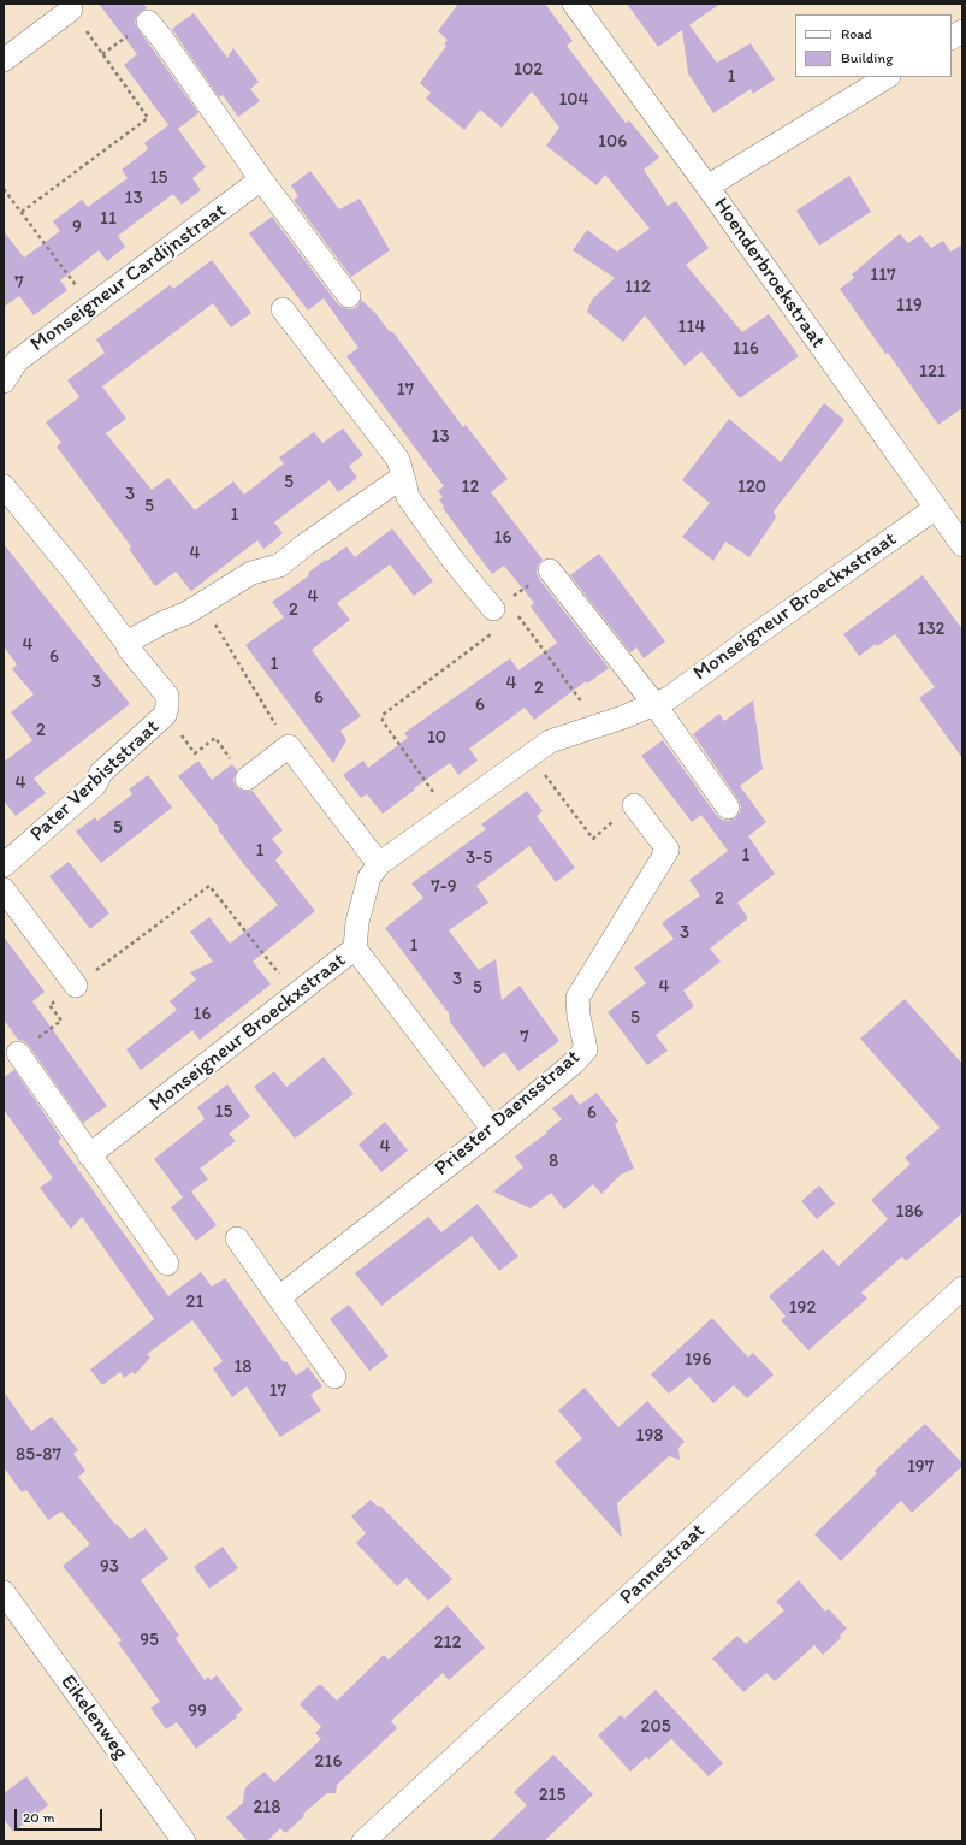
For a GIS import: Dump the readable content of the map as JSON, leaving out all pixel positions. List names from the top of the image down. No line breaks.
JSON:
{"streets":{"street":["Hoenderbroekstraat","Monseigneur Cardijnstraat","Monseigneur Broeckxstraat","Pater Verbiststraat","Priester Daensstraat","Pannestraat","Eikelenweg"]},"crossings":[["Hoenderbroekstraat","Monseigneur Broeckxstraat"]],"house_numbers":["102","1","104","106","15","13","11","9","117","7","112","119","114","116","121","17","13","5","12","120","3","5","1","16","4","4","2","132","4","6","1","3","4","2","6","6","2","10","4","5","1","1","3-5","7-9","2","3","1","3","4","5","16","5","7","15","6","4","8","186","21","192","196","18","17","198","85-87","197","93","95","212","99","205","216","215","218"],"legend":["Road","Building"],"scale_bar":"20 m"}
